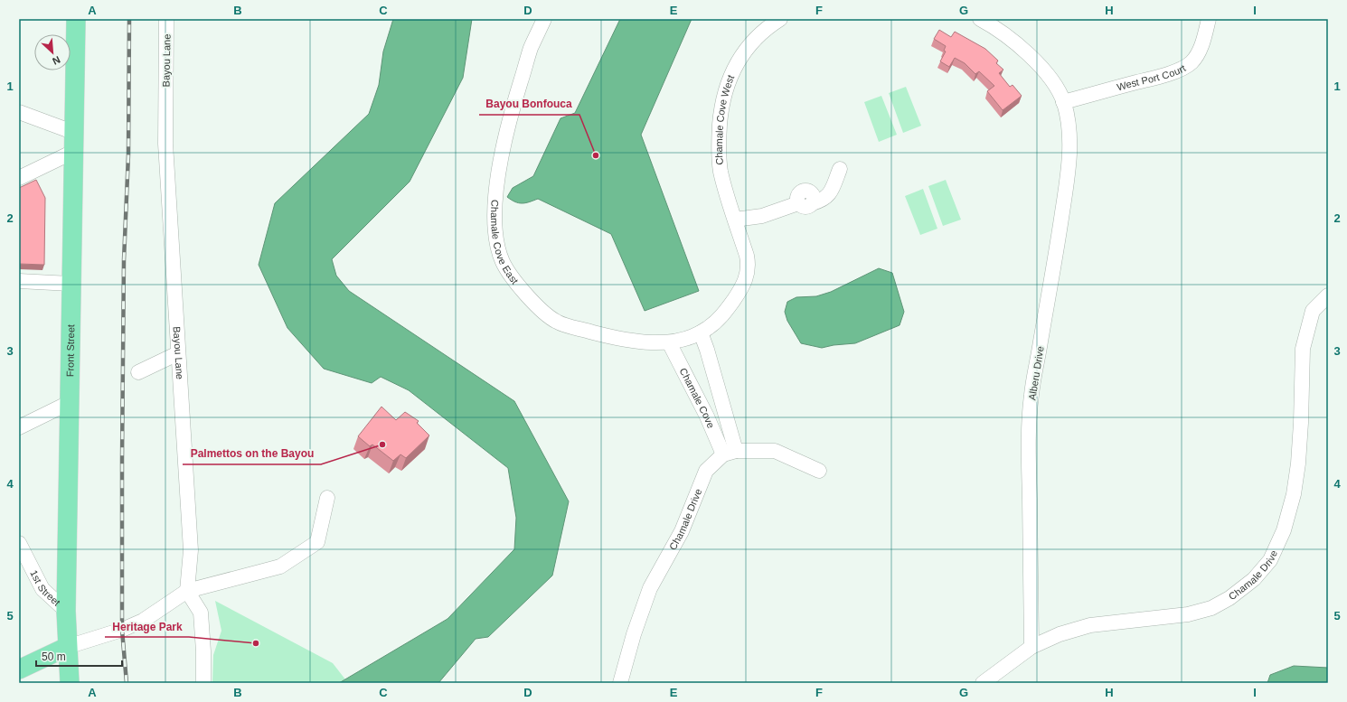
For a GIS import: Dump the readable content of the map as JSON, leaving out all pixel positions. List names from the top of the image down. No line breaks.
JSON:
{"streets":{"main road":["Front Street"],"street":["Bayou Lane","West Port Court","Chamale Cove West","Chamale Cove East","Alberu Drive","Chamale Cove","Chamale Drive","1st Street"]},"crossings":[["West Port Court","Alberu Drive"],["Chamale Cove West","Chamale Cove East"],["Chamale Cove West","Chamale Cove"],["Chamale Cove East","Chamale Cove"],["Front Street","1st Street"],["Alberu Drive","Chamale Drive"],["Chamale Cove","Chamale Drive"]],"places":["Bayou Bonfouca","Palmettos on the Bayou","Heritage Park"],"scale_bar":"50 m","north":"bottom right","grid":{"columns":["A","B","C","D","E","F","G","H","I"],"rows":["1","2","3","4","5"]}}
